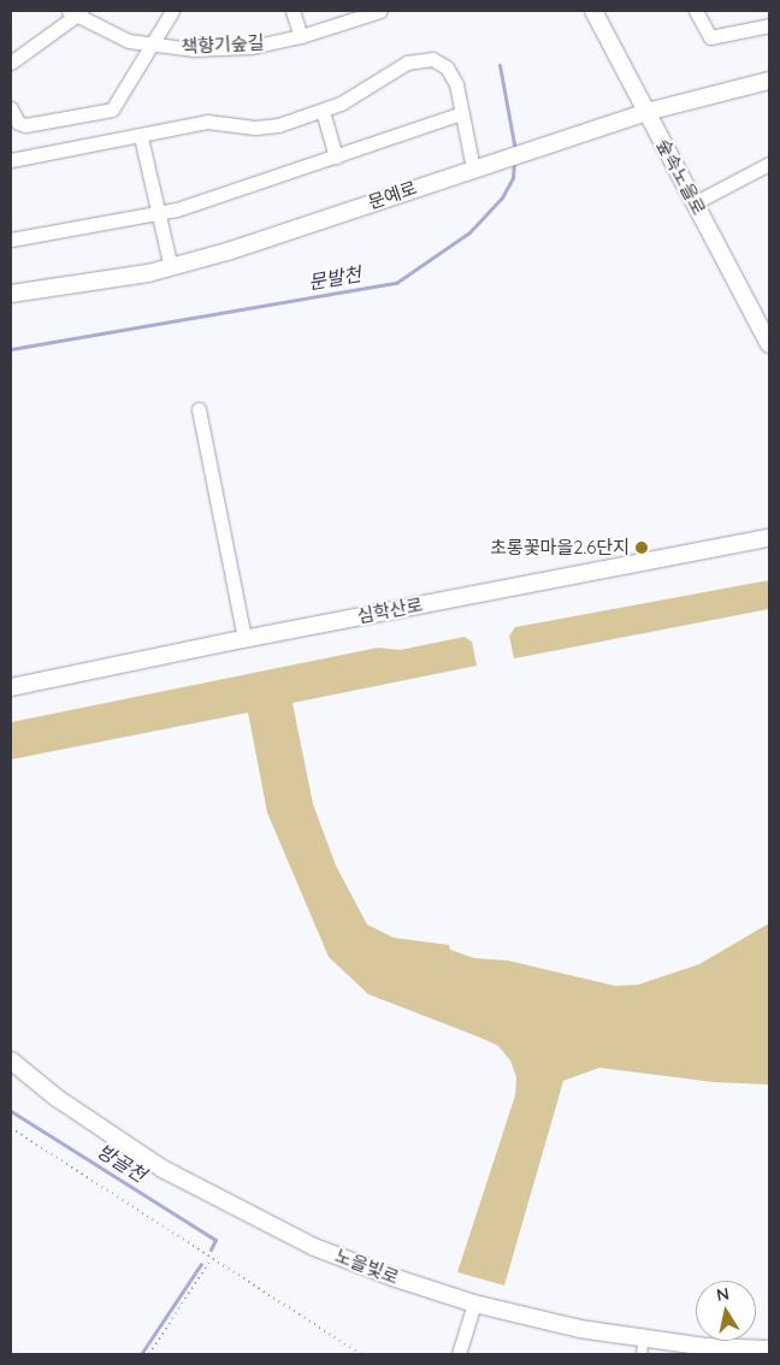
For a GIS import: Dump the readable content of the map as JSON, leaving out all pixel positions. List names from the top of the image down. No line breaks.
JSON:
{"streets":{"street":["책향기숲길","숲속노을로","문예로","심학산로","노을빛로"]},"crossings":[["숲속노을로","문예로"]],"water":["문발천","방골천"],"places":["초롱꽃마을2.6단지"],"north":"top"}
